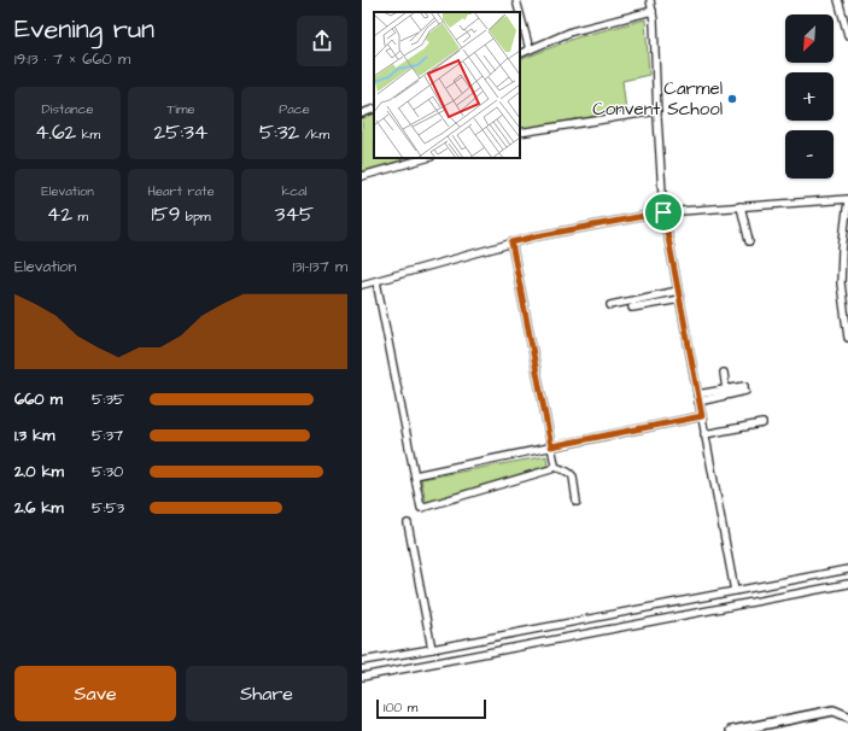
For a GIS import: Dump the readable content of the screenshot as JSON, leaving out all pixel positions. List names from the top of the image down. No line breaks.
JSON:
{"places":["Carmel Convent School"],"scale_bar":"100 m","north":"bottom left","page":{"heading":["Evening run","19:13 · 7 × 660 m"],"map_buttons":["+","−"],"stats":[["Distance","4.62 km"],["Time","25:34"],["Pace","5:32 /km"],["Elevation","42 m"],["Heart rate","159 bpm"],["kcal","345"]],"chart":["Elevation","131–137 m"],"list":[{"name":"660 m","note":"5:35"},{"name":"1.3 km","note":"5:37"},{"name":"2.0 km","note":"5:30"},{"name":"2.6 km","note":"5:53"}],"buttons":["Save","Share"],"scale":"100 m"}}
